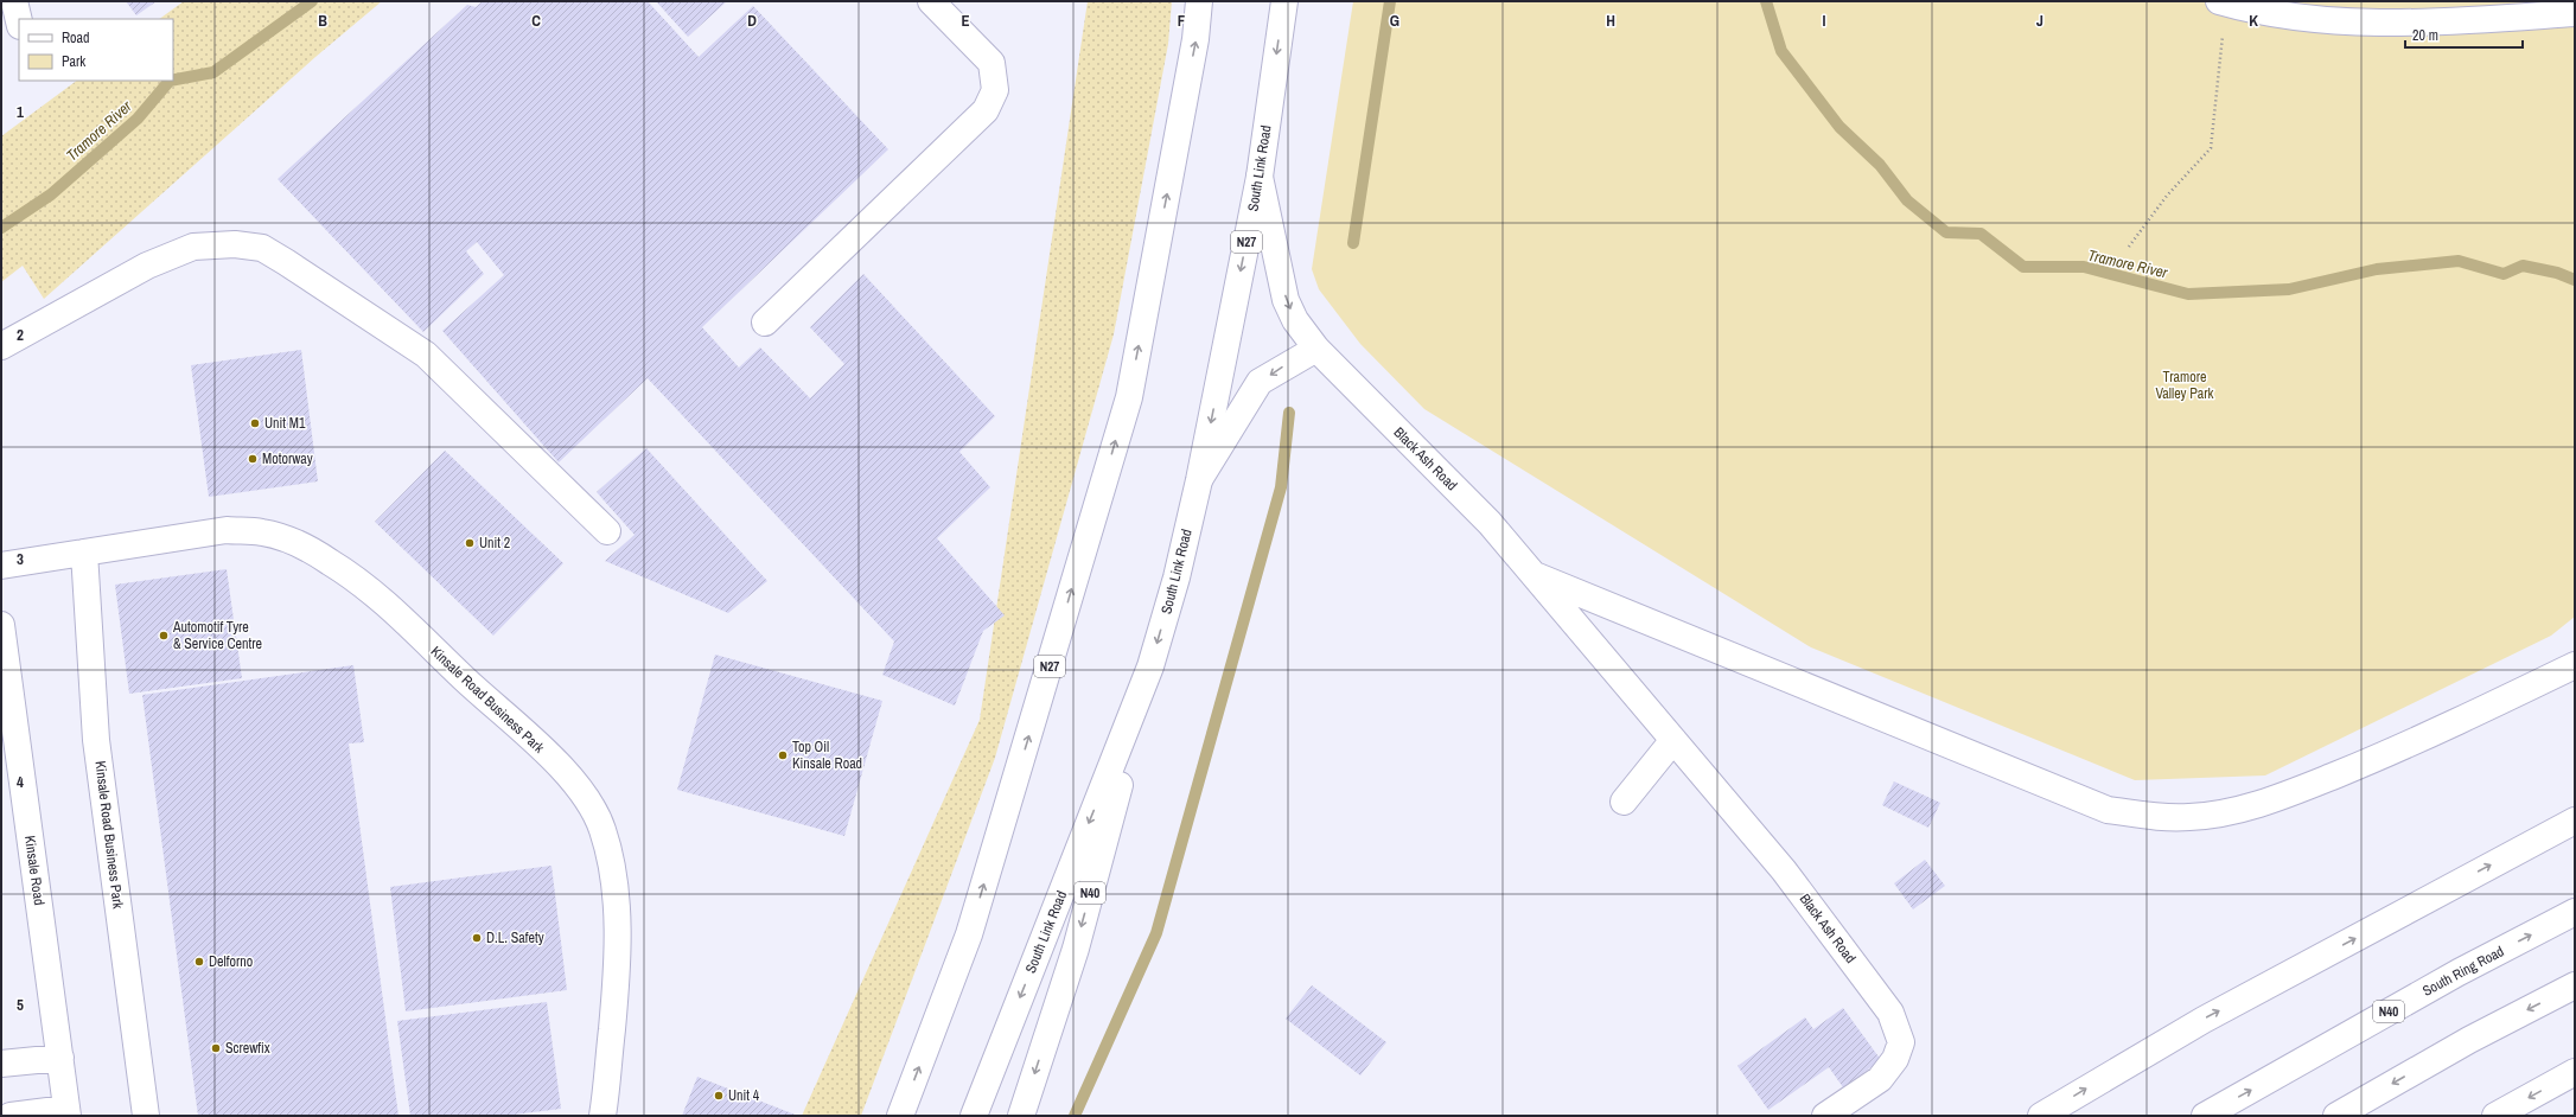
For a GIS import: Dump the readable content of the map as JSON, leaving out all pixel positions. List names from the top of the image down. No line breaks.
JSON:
{"streets":{"main road":["South Link Road","N27","Black Ash Road","Kinsale Road Business Park","Kinsale Road","N40","South Ring Road"]},"crossings":[["South Link Road","Black Ash Road"],["South Link Road","N40"]],"water":["Tramore River"],"parks":["Tramore Valley Park"],"places":["Unit M1","Motorway","Unit 2","Automotif Tyre & Service Centre","Top Oil Kinsale Road","D.L. Safety","Delforno","Screwfix","Unit 4"],"legend":["Road","Park"],"scale_bar":"20 m","grid":{"columns":["B","C","D","E","F","G","H","I","J","K"],"rows":["1","2","3","4","5"]}}
